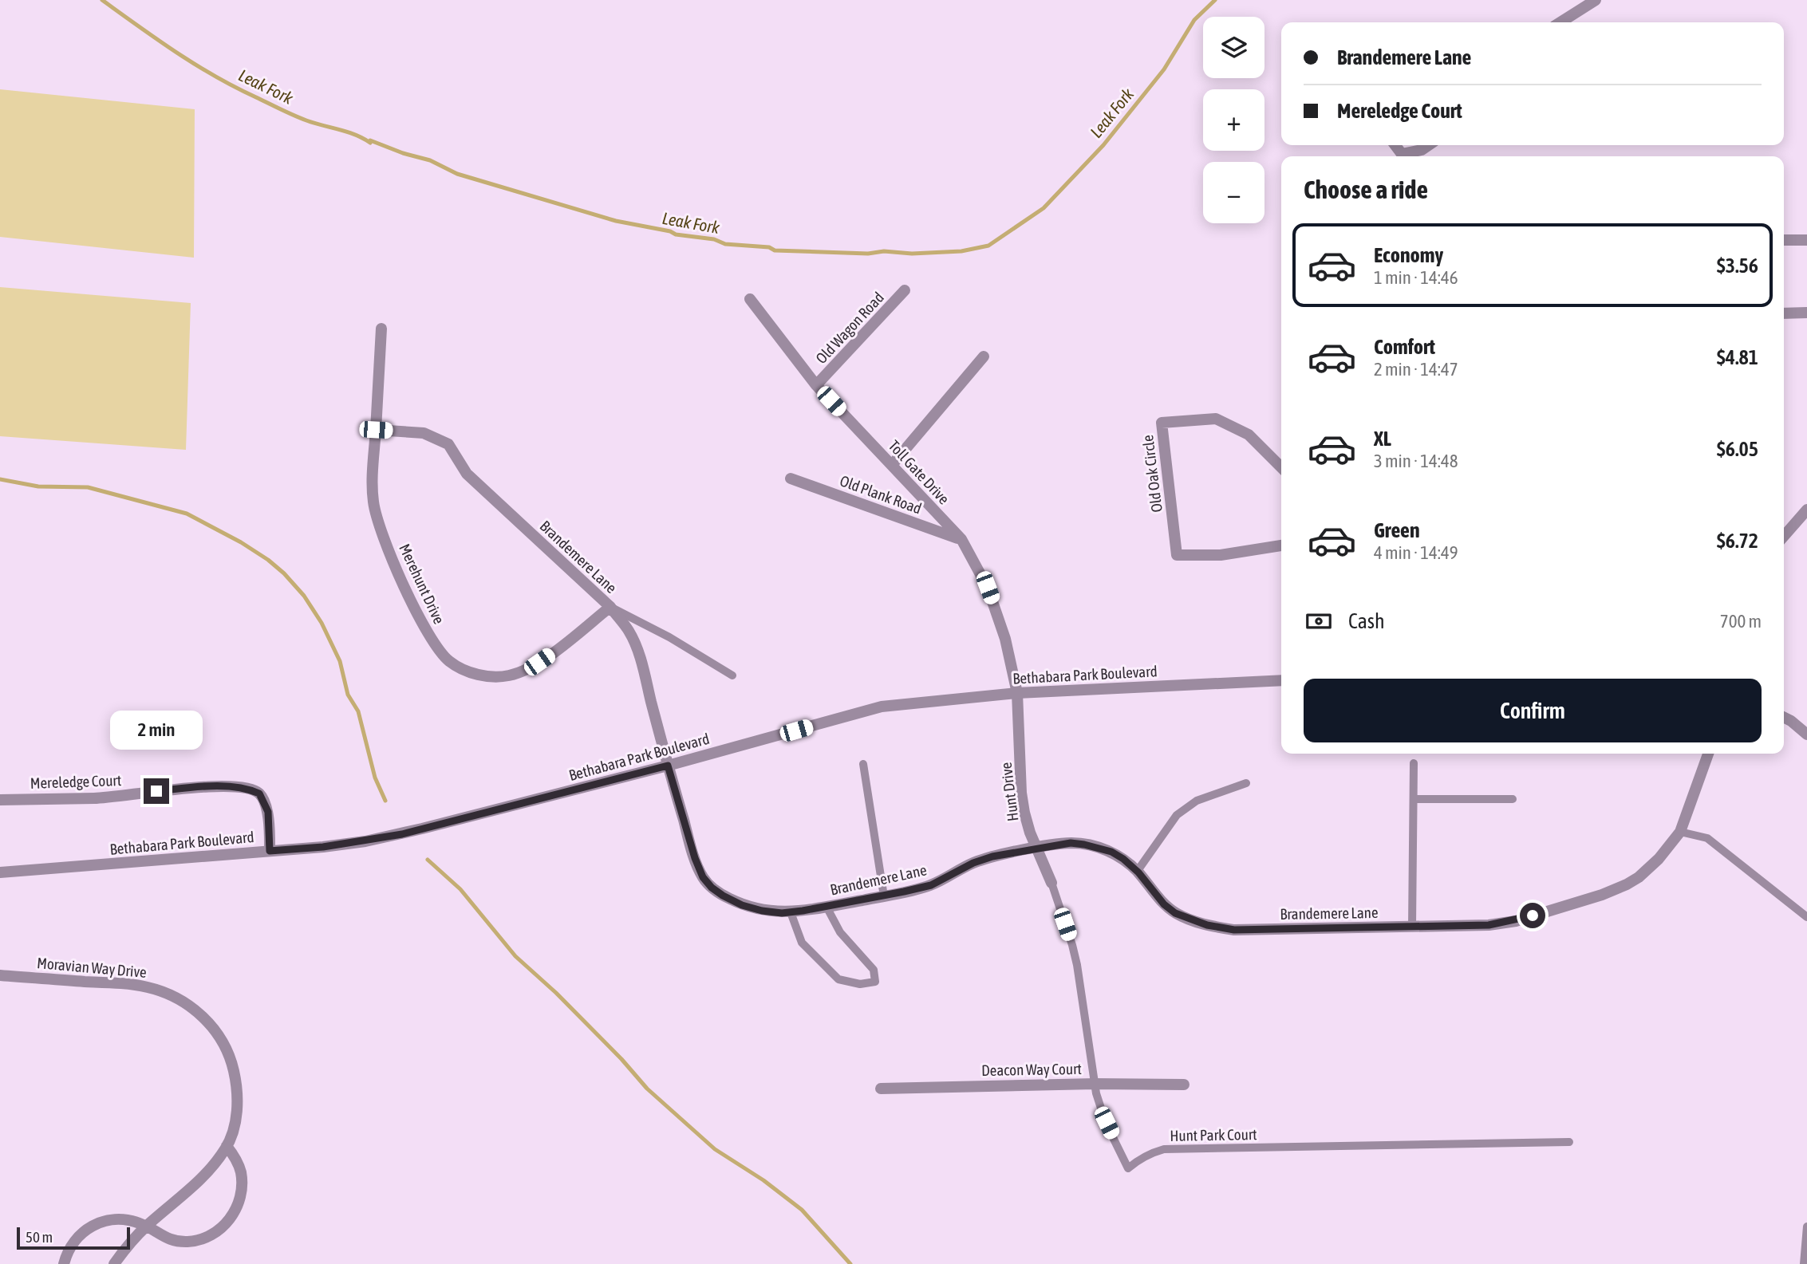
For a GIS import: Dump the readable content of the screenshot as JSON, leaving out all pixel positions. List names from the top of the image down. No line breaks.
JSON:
{"streets":{"street":["Old Wagon Road","Toll Gate Drive","Old Oak Circle","Old Plank Road","Brandemere Lane","Merehunt Drive","Bethabara Park Boulevard","Mereledge Court","Hunt Drive","Moravian Way Drive","Deacon Way Court"],"lane":["Hunt Park Court"]},"crossings":[["Old Wagon Road","Toll Gate Drive"],["Toll Gate Drive","Old Plank Road"],["Toll Gate Drive","Bethabara Park Boulevard"],["Toll Gate Drive","Hunt Drive"],["Brandemere Lane","Merehunt Drive"],["Brandemere Lane","Bethabara Park Boulevard"],["Brandemere Lane","Hunt Drive"],["Bethabara Park Boulevard","Mereledge Court"],["Bethabara Park Boulevard","Hunt Drive"],["Hunt Drive","Hunt Park Court"],["Deacon Way Court","Hunt Park Court"]],"water":["Leak Fork"],"scale_bar":"50 m","page":{"map_buttons":["+","−"],"banner":["Brandemere Lane","Mereledge Court"],"heading":"Choose a ride","list":[{"name":"Economy","note":"1 min · 14:46","value":"$3.56"},{"name":"Comfort","note":"2 min · 14:47","value":"$4.81"},{"name":"XL","note":"3 min · 14:48","value":"$6.05"},{"name":"Green","note":"4 min · 14:49","value":"$6.72"}],"pay":["Cash","700 m"],"buttons":"Confirm","bubble":"2 min","scale":"50 m"}}
